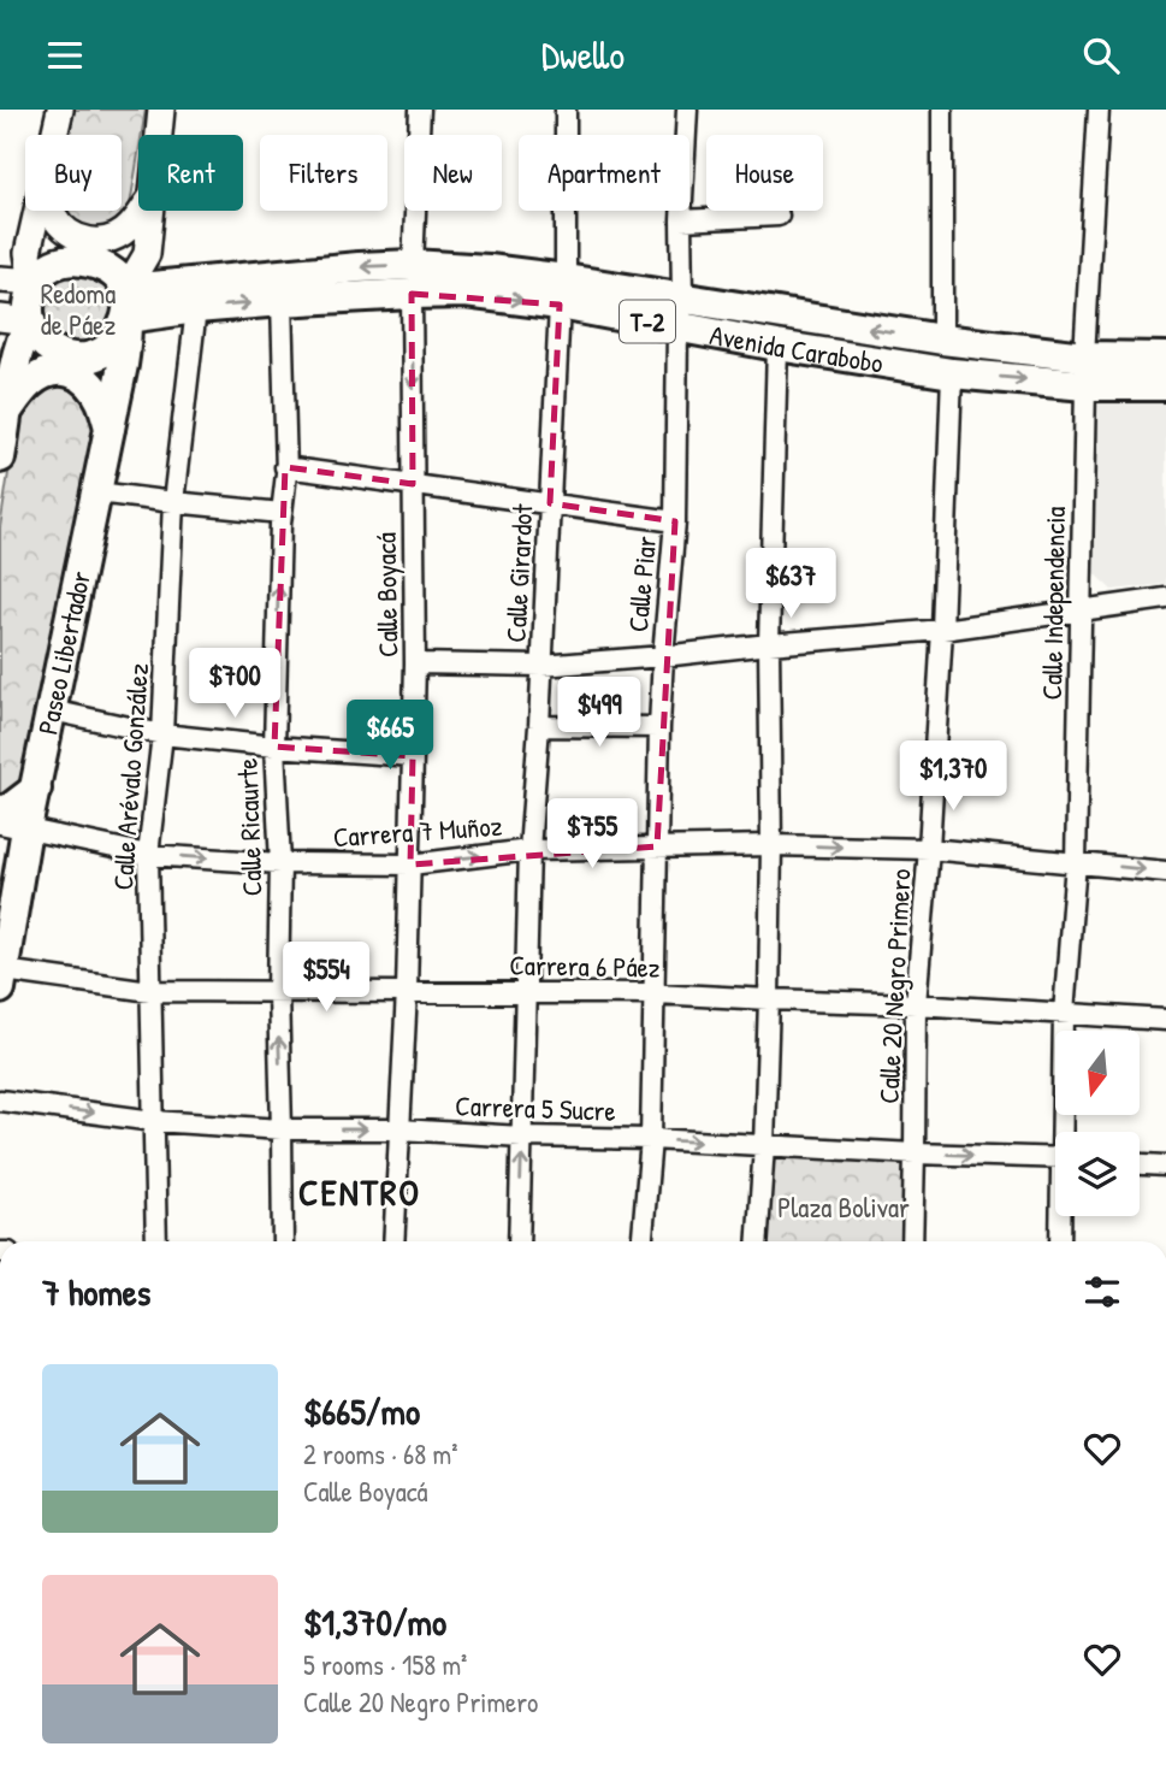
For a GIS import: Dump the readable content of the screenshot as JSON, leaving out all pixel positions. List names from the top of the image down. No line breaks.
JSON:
{"streets":{"highway":["T-2","Avenida Carabobo","Paseo Libertador"],"street":["Calle Girardot","Calle Piar","Calle Boyacá","Calle Independencia","Calle Arévalo González","Calle Ricaurte","Carrera 7 Muñoz","Carrera 6 Páez","Calle 20 Negro Primero","Carrera 5 Sucre"]},"crossings":[["Avenida Carabobo","Calle Girardot"],["Avenida Carabobo","Calle Piar"],["Avenida Carabobo","Calle Boyacá"],["Avenida Carabobo","Calle Independencia"],["Avenida Carabobo","Paseo Libertador"],["Avenida Carabobo","Calle Arévalo González"],["Avenida Carabobo","Calle Ricaurte"],["Avenida Carabobo","Calle 20 Negro Primero"],["Calle Girardot","Carrera 7 Muñoz"],["Calle Girardot","Carrera 6 Páez"],["Calle Girardot","Carrera 5 Sucre"],["Calle Piar","Carrera 7 Muñoz"],["Calle Piar","Carrera 6 Páez"],["Calle Piar","Carrera 5 Sucre"],["Calle Boyacá","Carrera 7 Muñoz"],["Calle Boyacá","Carrera 6 Páez"],["Calle Boyacá","Carrera 5 Sucre"],["Calle Independencia","Carrera 7 Muñoz"],["Calle Independencia","Carrera 6 Páez"],["Paseo Libertador","Carrera 7 Muñoz"],["Paseo Libertador","Carrera 6 Páez"],["Calle Arévalo González","Carrera 7 Muñoz"],["Calle Arévalo González","Carrera 6 Páez"],["Calle Arévalo González","Carrera 5 Sucre"],["Calle Ricaurte","Carrera 7 Muñoz"],["Calle Ricaurte","Carrera 6 Páez"],["Calle Ricaurte","Carrera 5 Sucre"],["Carrera 7 Muñoz","Calle 20 Negro Primero"],["Carrera 6 Páez","Calle 20 Negro Primero"],["Calle 20 Negro Primero","Carrera 5 Sucre"]],"one_way":["Calle Ricaurte","Carrera 7 Muñoz","Carrera 5 Sucre"],"districts":["CENTRO"],"parks":["Redoma de Páez","Plaza Bolivar"],"north":"bottom","page":{"header":"Dwello","chip":["Buy","Rent","Filters","New","Apartment","House"],"price":["$637","$700","$499","$665","$1,370","$755","$554"],"heading":"7 homes","list":[{"name":"$665/mo","note":"2 rooms · 68 m² · Calle Boyacá"},{"name":"$1,370/mo","note":"5 rooms · 158 m² · Calle 20 Negro Primero"}]}}
